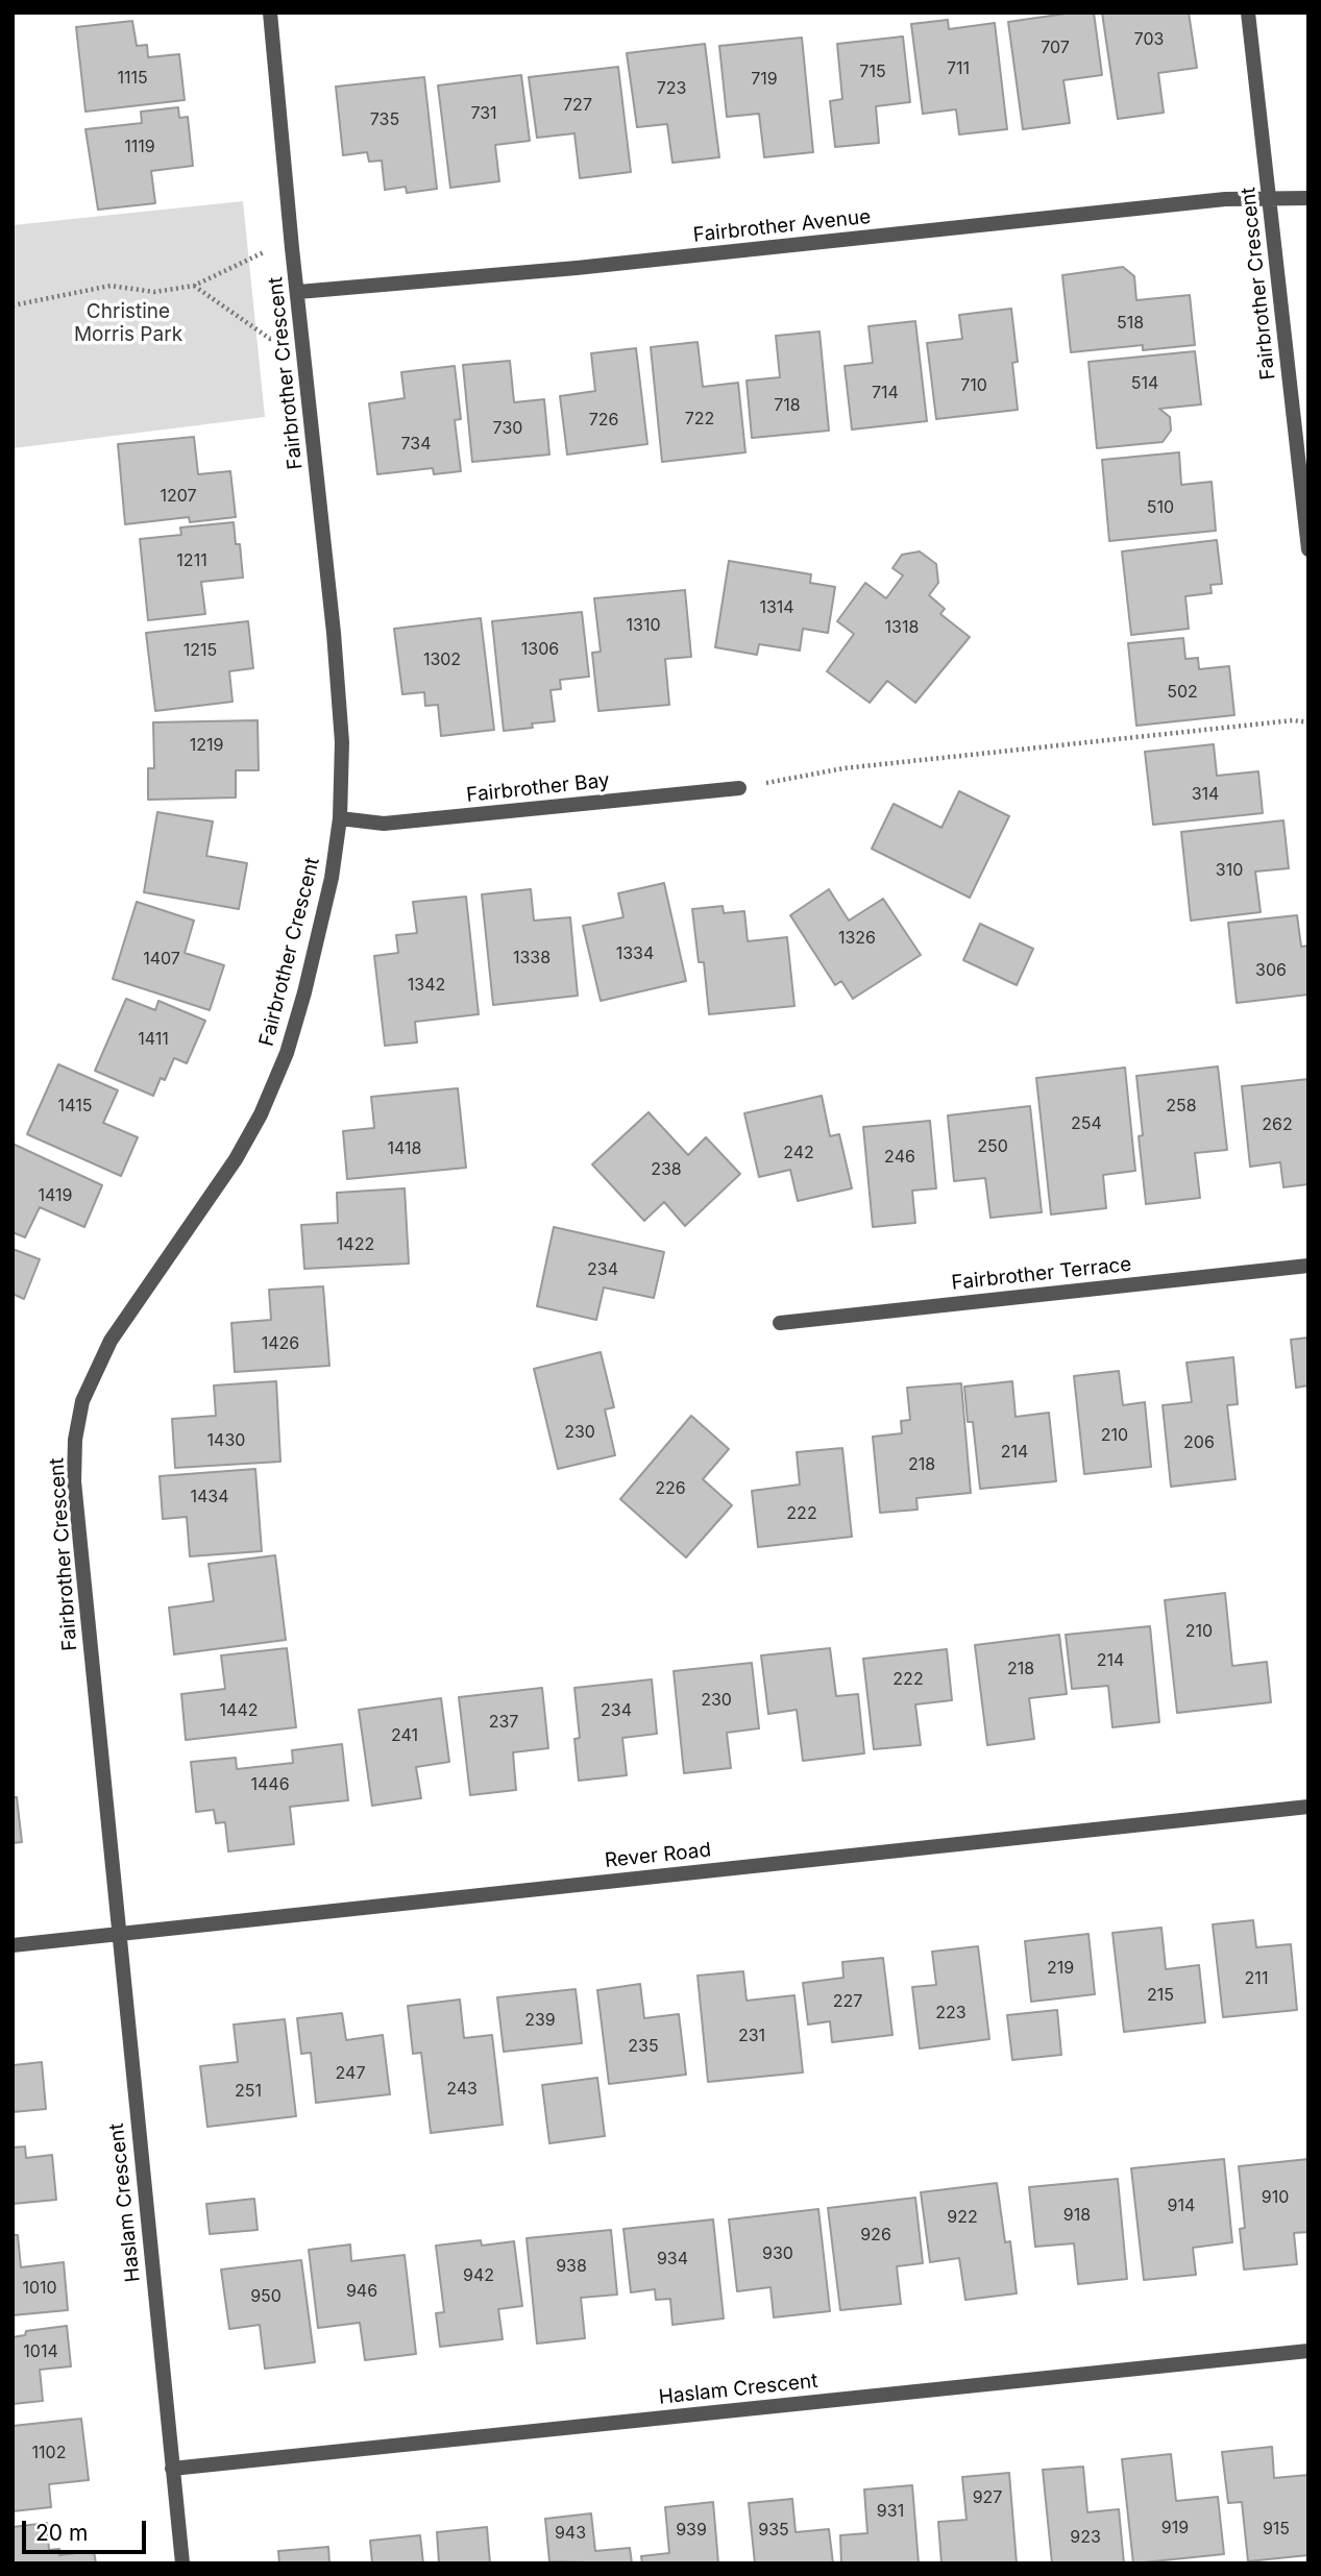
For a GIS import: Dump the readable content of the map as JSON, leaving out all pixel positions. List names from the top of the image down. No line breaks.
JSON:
{"streets":{"street":["Fairbrother Avenue","Fairbrother Crescent","Fairbrother Bay","Fairbrother Terrace","Rever Road","Haslam Crescent"]},"crossings":[["Fairbrother Avenue","Fairbrother Crescent"],["Fairbrother Crescent","Fairbrother Bay"],["Fairbrother Crescent","Rever Road"],["Fairbrother Crescent","Haslam Crescent"],["Rever Road","Haslam Crescent"]],"parks":["Christine Morris Park"],"house_numbers":["703","707","711","715","1115","719","723","727","731","735","1119","518","514","710","714","718","722","726","730","734","1207","510","1211","1314","1310","1318","1306","1215","1302","502","1219","314","310","1326","1334","1338","1407","306","1342","1411","1415","258","254","262","250","1418","242","246","238","1419","1422","234","1426","230","210","1430","206","214","218","226","1434","222","210","214","218","222","230","1442","234","237","241","1446","219","211","215","227","223","239","231","235","247","243","251","910","914","918","922","926","930","934","938","942","1010","946","950","1014","1102","927","931","919","915","939","935","943","923"],"scale_bar":"20 m"}
